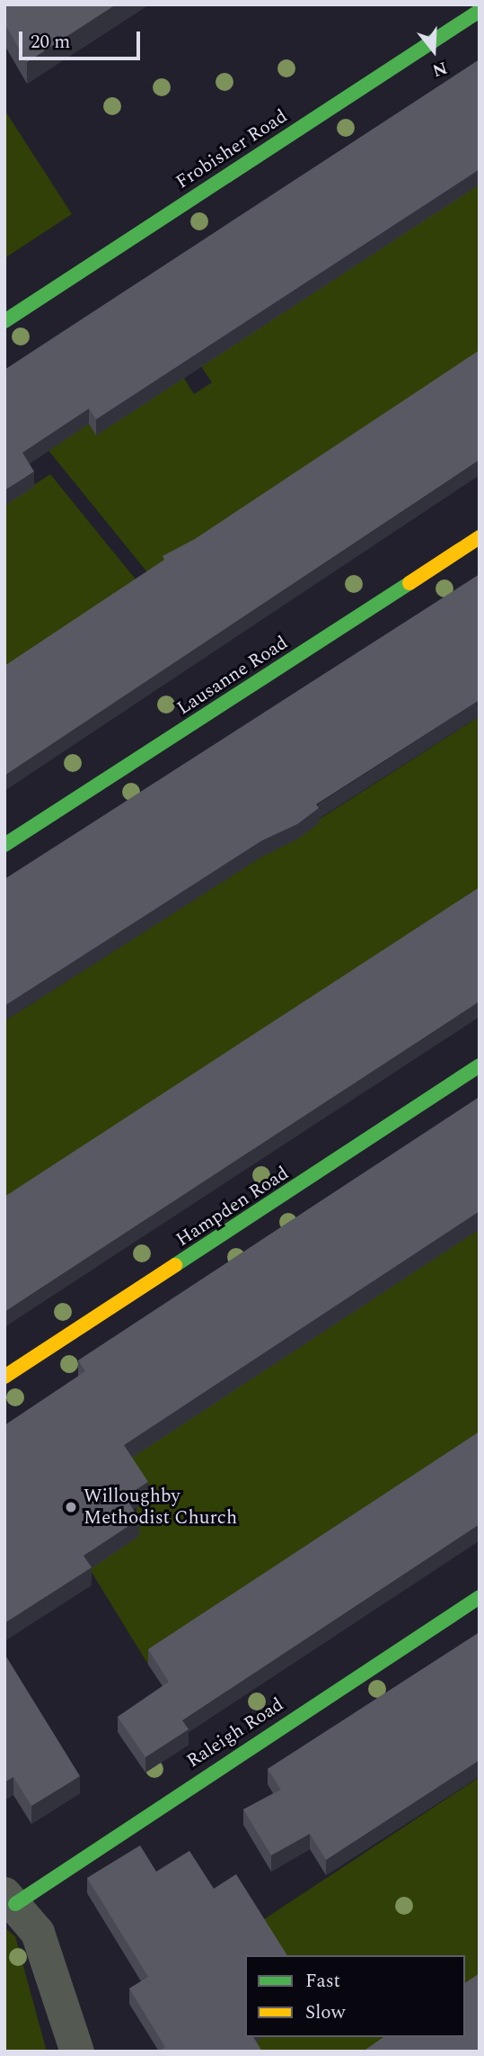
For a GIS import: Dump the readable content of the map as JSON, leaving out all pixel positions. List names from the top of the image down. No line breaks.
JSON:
{"streets":{"street":["Frobisher Road","Lausanne Road","Hampden Road","Raleigh Road"]},"places":["Willoughby Methodist Church"],"legend":["Fast","Slow"],"scale_bar":"20 m","north":"bottom"}
